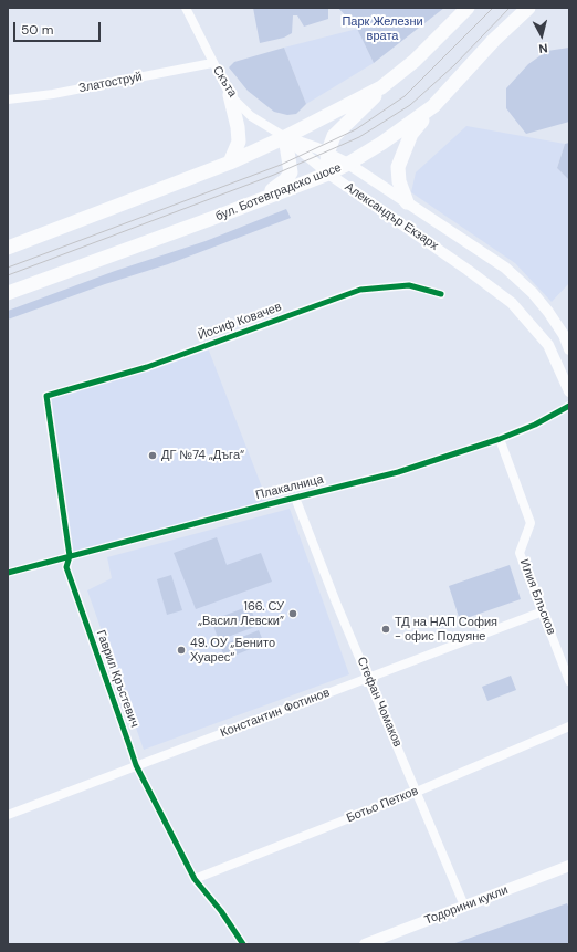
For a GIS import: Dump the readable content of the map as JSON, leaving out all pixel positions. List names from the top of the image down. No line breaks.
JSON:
{"streets":{"main road":["бул. Ботевградско шосе"],"street":["Скъта","Златоструй","Александър Екзарх","Йосиф Ковачев","Плакалница","Илия Блъсков","Гаврил Кръстевич","Стефан Чомаков","Константин Фотинов","Ботьо Петков","Тодорини кукли"]},"crossings":[["Скъта","Златоструй"],["Скъта","Александър Екзарх"],["бул. Ботевградско шосе","Александър Екзарх"],["Йосиф Ковачев","Гаврил Кръстевич"],["Плакалница","Илия Блъсков"],["Плакалница","Гаврил Кръстевич"],["Плакалница","Стефан Чомаков"],["Илия Блъсков","Константин Фотинов"],["Гаврил Кръстевич","Константин Фотинов"],["Гаврил Кръстевич","Ботьо Петков"],["Стефан Чомаков","Константин Фотинов"],["Стефан Чомаков","Ботьо Петков"],["Стефан Чомаков","Тодорини кукли"]],"parks":["Парк Железни врата"],"places":["ДГ №74 „Дъга“","166. СУ „Васил Левски”","ТД на НАП София - офис Подуяне","49. ОУ „Бенито Хуарес“"],"scale_bar":"50 m","north":"bottom"}
